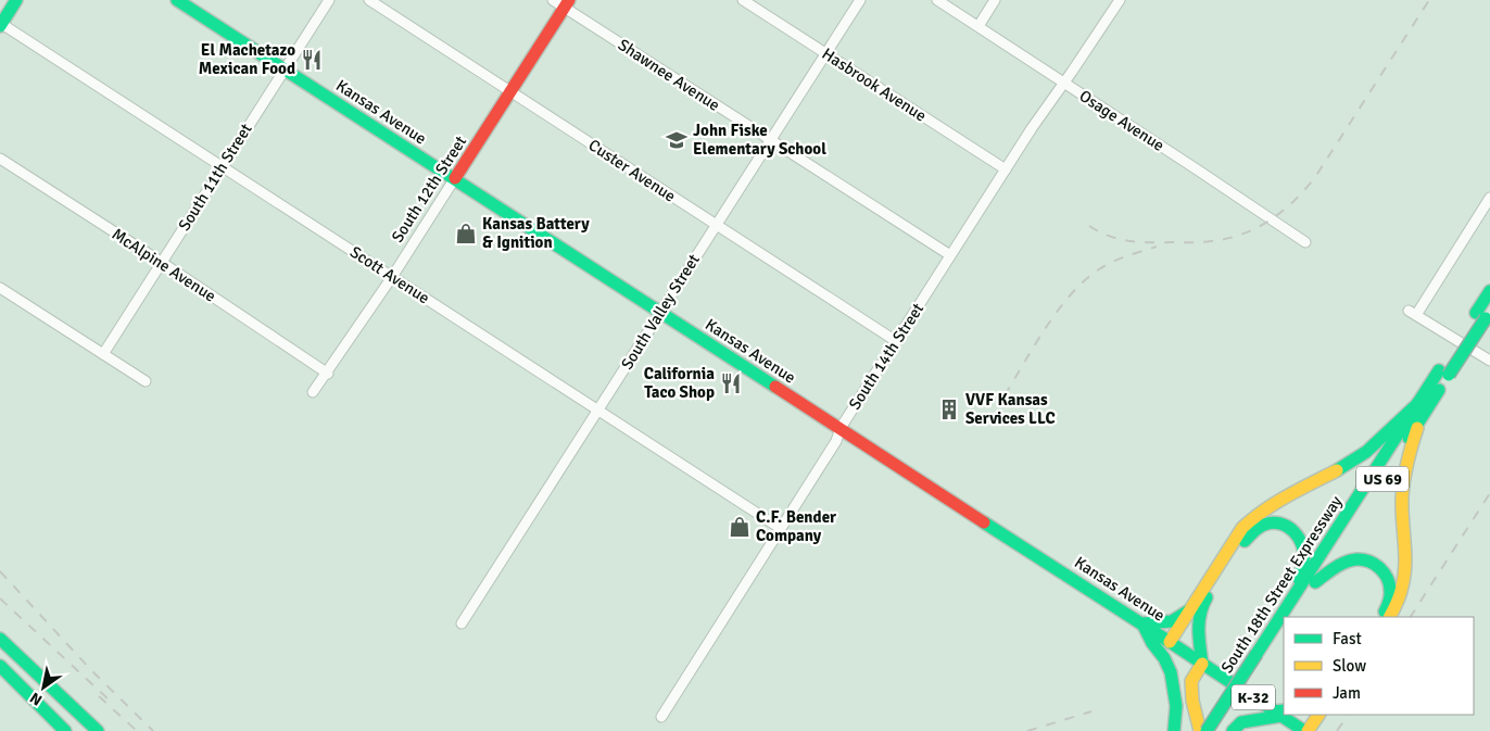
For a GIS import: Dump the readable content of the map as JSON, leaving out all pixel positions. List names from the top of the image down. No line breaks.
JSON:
{"streets":{"main road":["Kansas Avenue","South 12th Street","US 69","South 18th Street Expressway","K-32"],"street":["Shawnee Avenue","Hasbrook Avenue","Osage Avenue","Custer Avenue","South 11th Street","McAlpine Avenue","Scott Avenue","South Valley Street","South 14th Street"]},"crossings":[["Shawnee Avenue","South 12th Street"],["Shawnee Avenue","South Valley Street"],["Shawnee Avenue","South 14th Street"],["Hasbrook Avenue","South Valley Street"],["Hasbrook Avenue","South 14th Street"],["Kansas Avenue","South 11th Street"],["Kansas Avenue","South 12th Street"],["Kansas Avenue","South Valley Street"],["Kansas Avenue","South 14th Street"],["Osage Avenue","South 14th Street"],["Custer Avenue","South 12th Street"],["Custer Avenue","South Valley Street"],["Custer Avenue","South 14th Street"],["South 11th Street","McAlpine Avenue"],["South 11th Street","Scott Avenue"],["South 12th Street","McAlpine Avenue"],["South 12th Street","Scott Avenue"],["Scott Avenue","South Valley Street"],["Scott Avenue","South 14th Street"]],"places":{"restaurant":["El Machetazo Mexican Food","California Taco Shop"],"school or university":["John Fiske Elementary School"],"shop":["Kansas Battery & Ignition","C.F. Bender Company"],"building":["VVF Kansas Services LLC"]},"legend":["Fast","Slow","Jam"],"north":"bottom left"}
